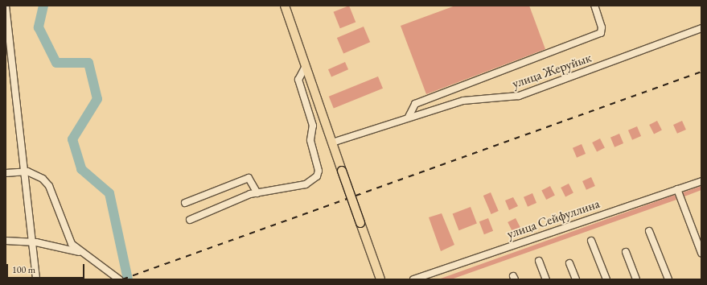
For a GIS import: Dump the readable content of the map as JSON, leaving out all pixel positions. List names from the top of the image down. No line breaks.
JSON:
{"streets":{"street":["улица Жеруйык","улица Сейфуллина"]},"scale_bar":"100 m"}
